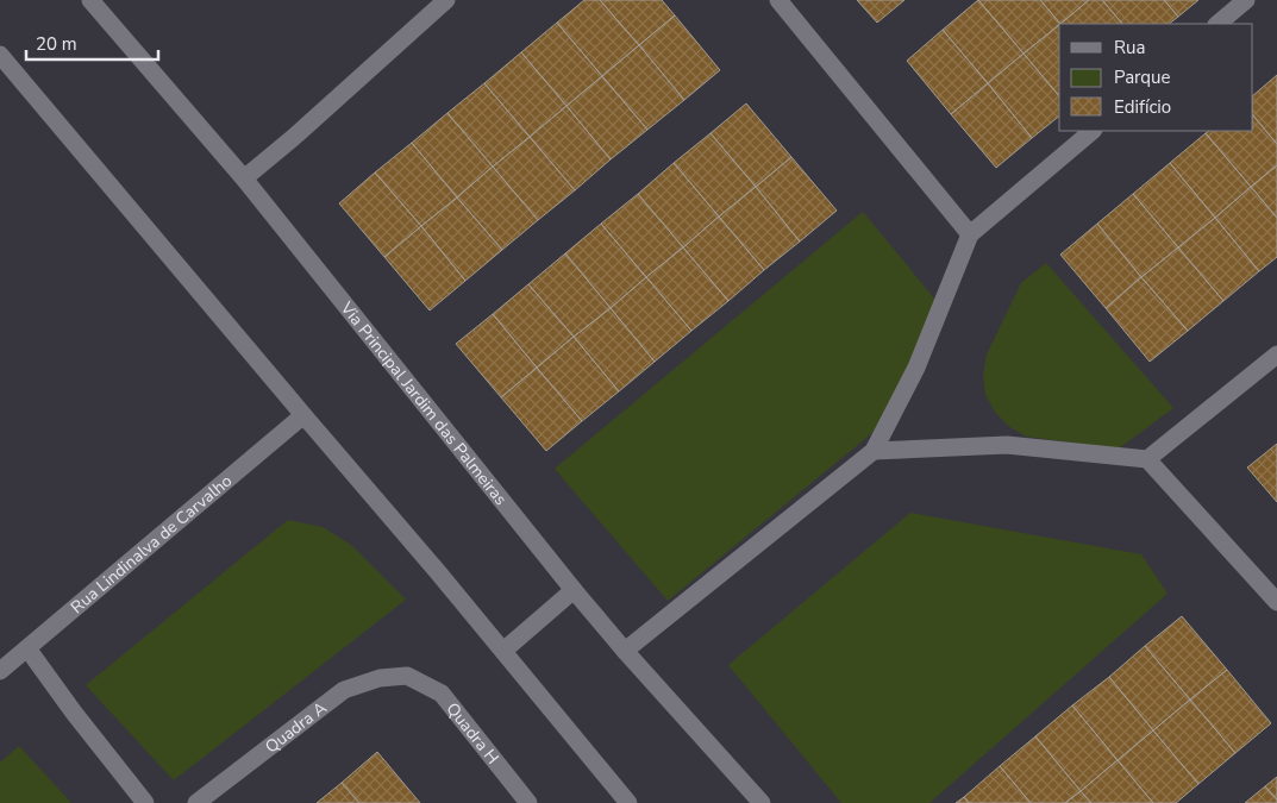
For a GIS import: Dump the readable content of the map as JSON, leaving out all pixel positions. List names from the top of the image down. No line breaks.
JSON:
{"streets":{"street":["Via Principal Jardim das Palmeiras","Rua Lindinalva de Carvalho","Quadra A","Quadra H"]},"crossings":[["Quadra A","Quadra H"]],"legend":["Rua","Parque","Edifício"],"scale_bar":"20 m"}
